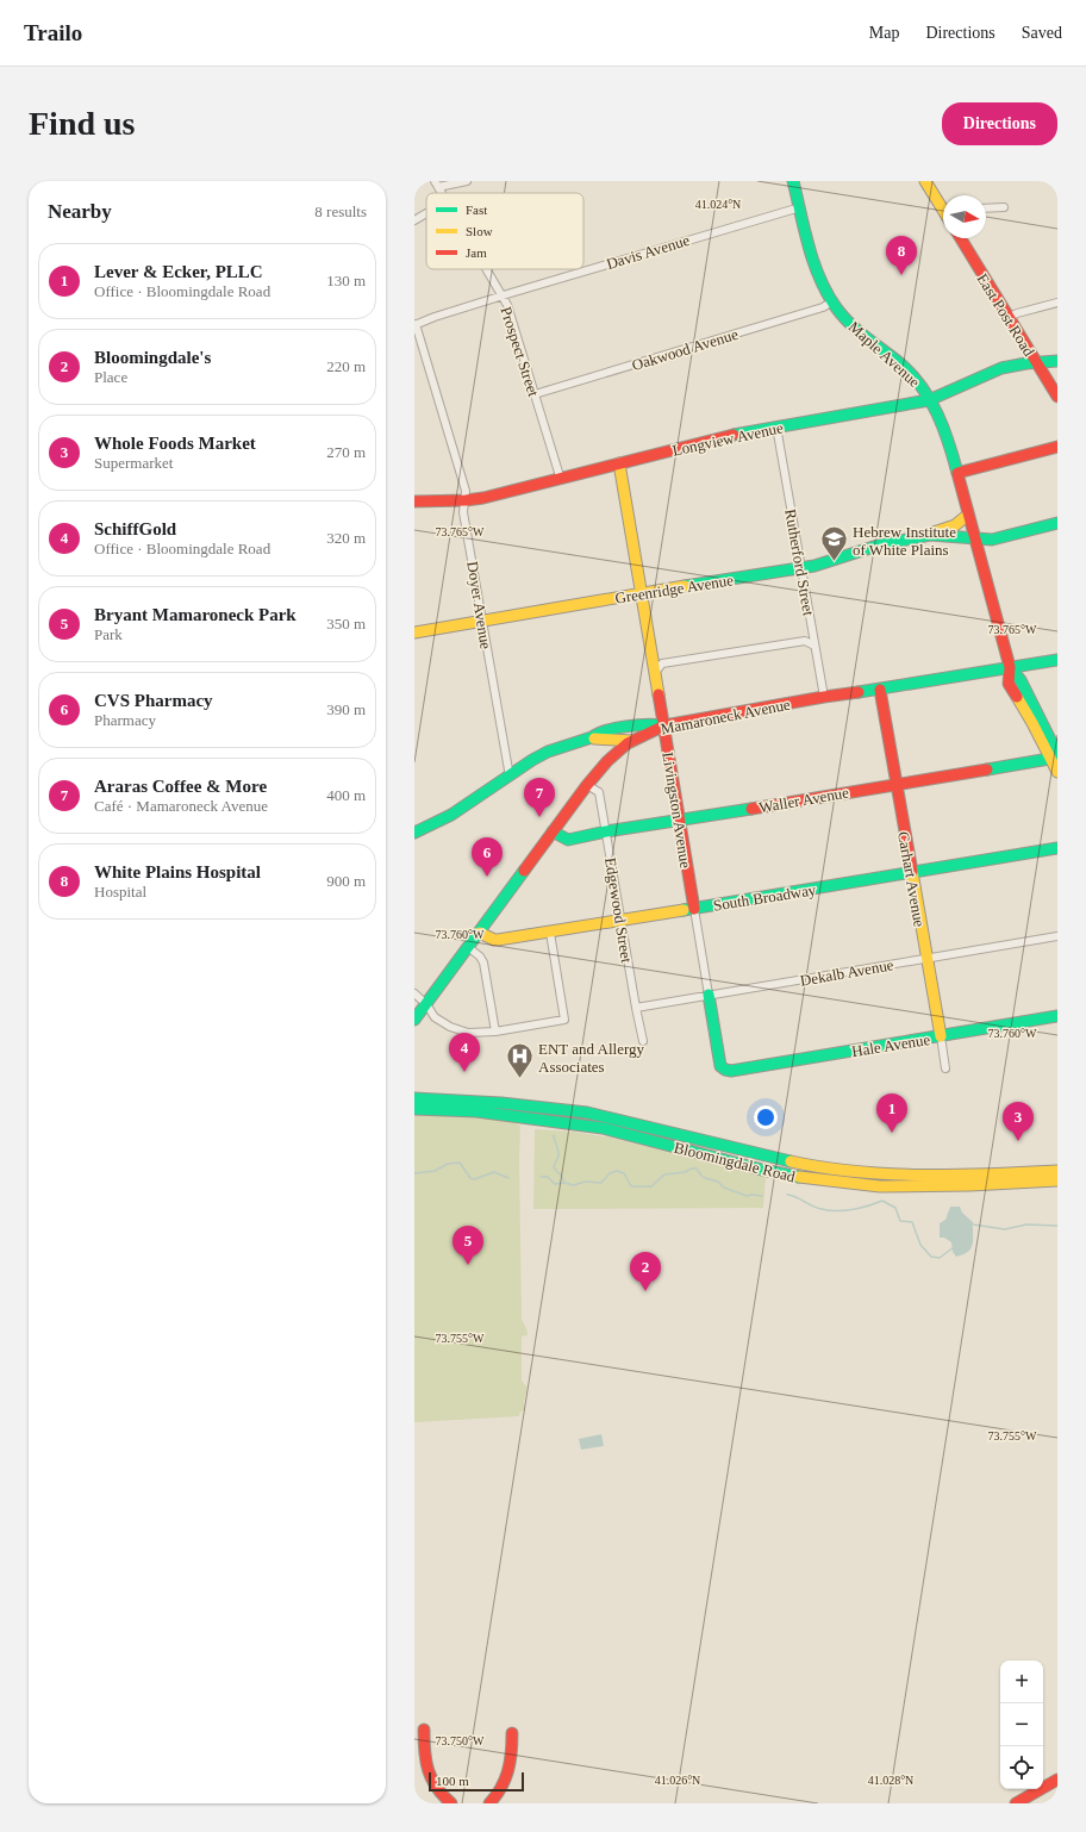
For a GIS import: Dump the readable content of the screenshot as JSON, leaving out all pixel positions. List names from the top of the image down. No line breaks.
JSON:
{"streets":{"main road":["East Post Road","Maple Avenue","Longview Avenue","Greenridge Avenue","Mamaroneck Avenue","Waller Avenue","Livingston Avenue","Carhart Avenue","South Broadway","Hale Avenue","Bloomingdale Road"],"street":["Davis Avenue","Oakwood Avenue","Prospect Street","Rutherford Street","Doyer Avenue","Edgewood Street","Dekalb Avenue"]},"crossings":[["Davis Avenue","Prospect Street"],["Davis Avenue","Maple Avenue"],["Davis Avenue","Doyer Avenue"],["East Post Road","Longview Avenue"],["Oakwood Avenue","Prospect Street"],["Oakwood Avenue","Maple Avenue"],["Prospect Street","Longview Avenue"],["Maple Avenue","Longview Avenue"],["Maple Avenue","Greenridge Avenue"],["Maple Avenue","Mamaroneck Avenue"],["Maple Avenue","Waller Avenue"],["Longview Avenue","Rutherford Street"],["Longview Avenue","Doyer Avenue"],["Longview Avenue","Livingston Avenue"],["Rutherford Street","Greenridge Avenue"],["Rutherford Street","Mamaroneck Avenue"],["Greenridge Avenue","Doyer Avenue"],["Greenridge Avenue","Livingston Avenue"],["Mamaroneck Avenue","Waller Avenue"],["Mamaroneck Avenue","Livingston Avenue"],["Mamaroneck Avenue","Carhart Avenue"],["Mamaroneck Avenue","South Broadway"],["Mamaroneck Avenue","Edgewood Street"],["Waller Avenue","Livingston Avenue"],["Waller Avenue","Carhart Avenue"],["Waller Avenue","Edgewood Street"],["Livingston Avenue","South Broadway"],["Livingston Avenue","Dekalb Avenue"],["Livingston Avenue","Hale Avenue"],["Carhart Avenue","South Broadway"],["Carhart Avenue","Dekalb Avenue"],["Carhart Avenue","Hale Avenue"],["South Broadway","Edgewood Street"],["Edgewood Street","Dekalb Avenue"]],"places":{"school or university":["Hebrew Institute of White Plains"],"hospital":["ENT and Allergy Associates"]},"legend":["Fast","Slow","Jam"],"scale_bar":"100 m","north":"right","page":{"header":"Trailo","nav":["Map","Directions","Saved"],"buttons":"Directions","title":"Find us","heading":["Nearby","8 results"],"pins":["8","7","6","4","1","3","5","2"],"list":[{"mark":"1","name":"Lever & Ecker, PLLC","note":"Office · Bloomingdale Road","value":"130 m"},{"mark":"2","name":"Bloomingdale's","note":"Place","value":"220 m"},{"mark":"3","name":"Whole Foods Market","note":"Supermarket","value":"270 m"},{"mark":"4","name":"SchiffGold","note":"Office · Bloomingdale Road","value":"320 m"},{"mark":"5","name":"Bryant Mamaroneck Park","note":"Park","value":"350 m"},{"mark":"6","name":"CVS Pharmacy","note":"Pharmacy","value":"390 m"},{"mark":"7","name":"Araras Coffee & More","note":"Café · Mamaroneck Avenue","value":"400 m"},{"mark":"8","name":"White Plains Hospital","note":"Hospital","value":"900 m"}],"map_buttons":["+","−"],"scale":"100 m"},"coordinates":["41.024°N","73.765°W","73.760°W","73.755°W","73.750°W","41.026°N","41.028°N"]}
